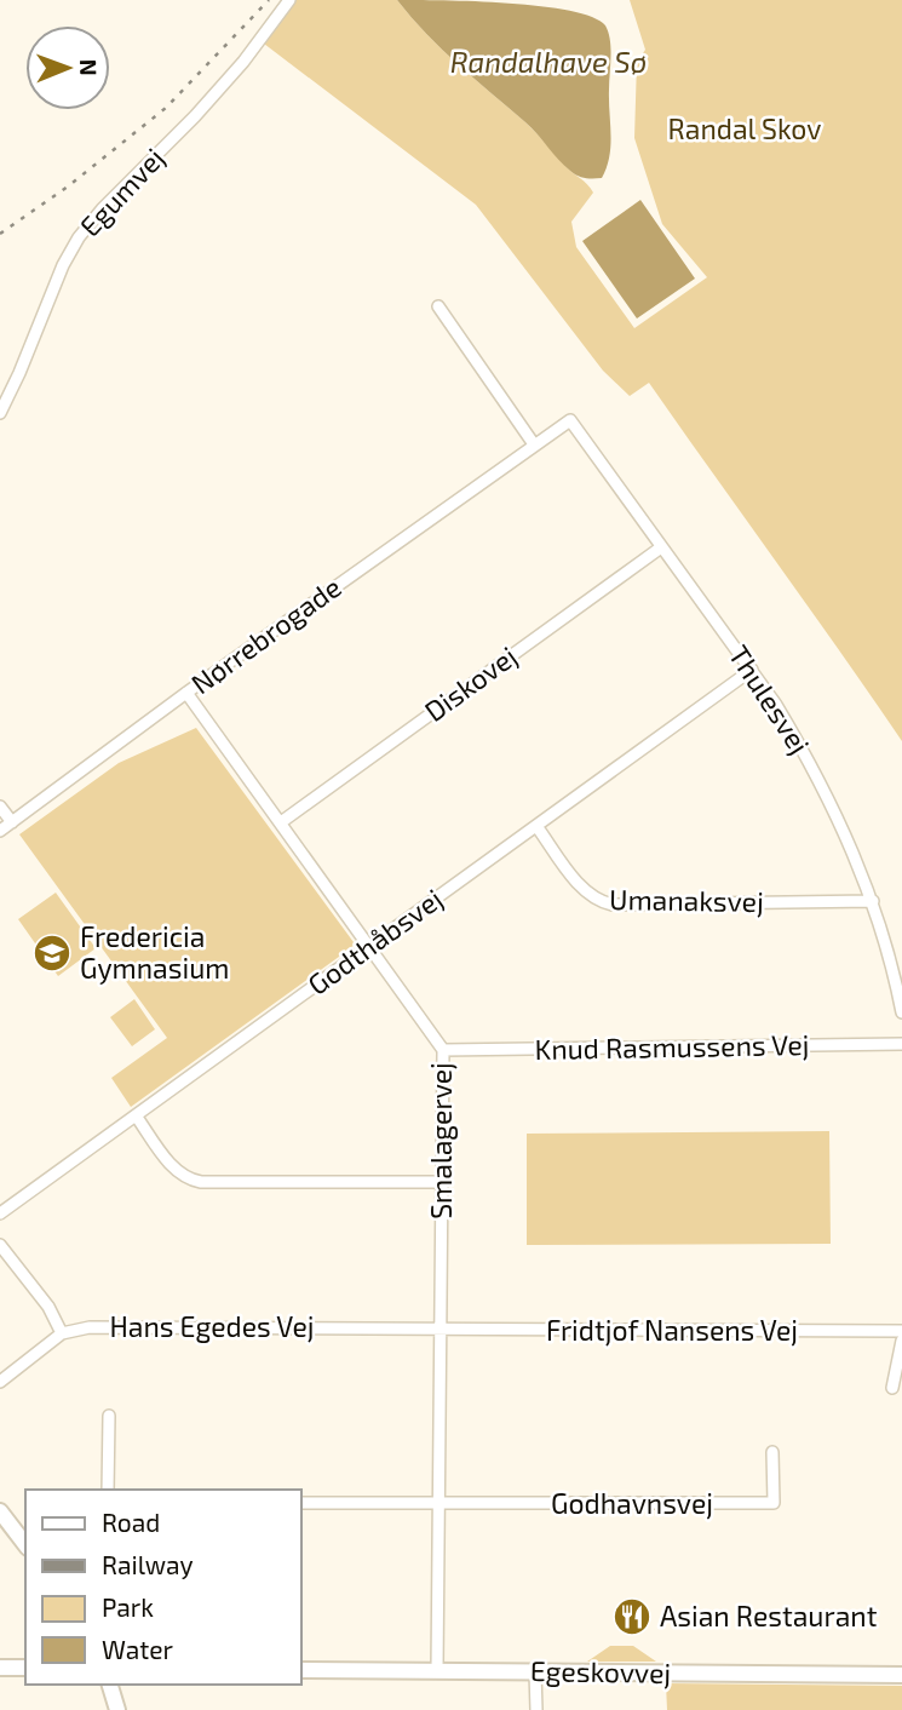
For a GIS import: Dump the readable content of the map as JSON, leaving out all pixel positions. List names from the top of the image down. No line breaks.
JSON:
{"streets":{"street":["Egumvej","Nørrebrogade","Diskovej","Thulesvej","Umanaksvej","Godthåbsvej","Knud Rasmussens Vej","Smalagervej","Hans Egedes Vej","Fridtjof Nansens Vej","Godhavnsvej","Egeskovvej"]},"crossings":[["Nørrebrogade","Thulesvej"],["Nørrebrogade","Smalagervej"],["Diskovej","Thulesvej"],["Diskovej","Smalagervej"],["Thulesvej","Umanaksvej"],["Thulesvej","Godthåbsvej"],["Umanaksvej","Godthåbsvej"],["Godthåbsvej","Smalagervej"],["Knud Rasmussens Vej","Smalagervej"],["Smalagervej","Hans Egedes Vej"],["Smalagervej","Fridtjof Nansens Vej"],["Smalagervej","Godhavnsvej"],["Smalagervej","Egeskovvej"],["Hans Egedes Vej","Fridtjof Nansens Vej"]],"water":["Randalhave Sø"],"parks":["Randal Skov"],"places":{"school or university":["Fredericia Gymnasium"],"restaurant":["Asian Restaurant"]},"legend":["Road","Railway","Park","Water"],"north":"right"}
